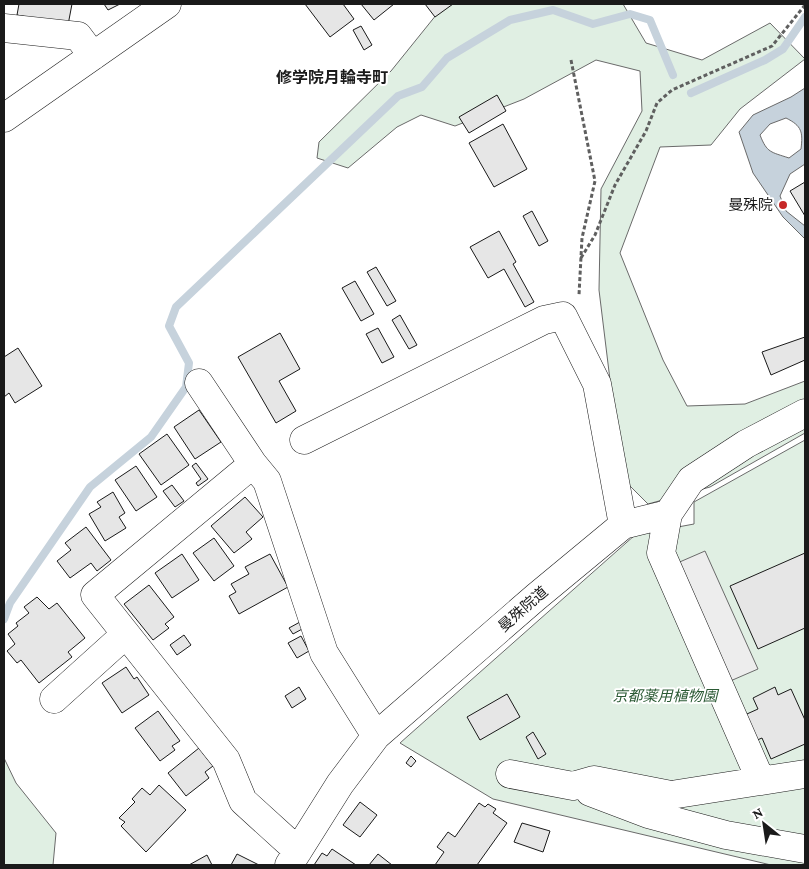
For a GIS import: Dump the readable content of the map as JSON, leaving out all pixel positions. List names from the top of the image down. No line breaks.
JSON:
{"streets":{"street":["曼殊院道"]},"districts":["修学院月輪寺町"],"parks":["京都薬用植物園"],"places":["曼殊院"],"north":"top left"}
